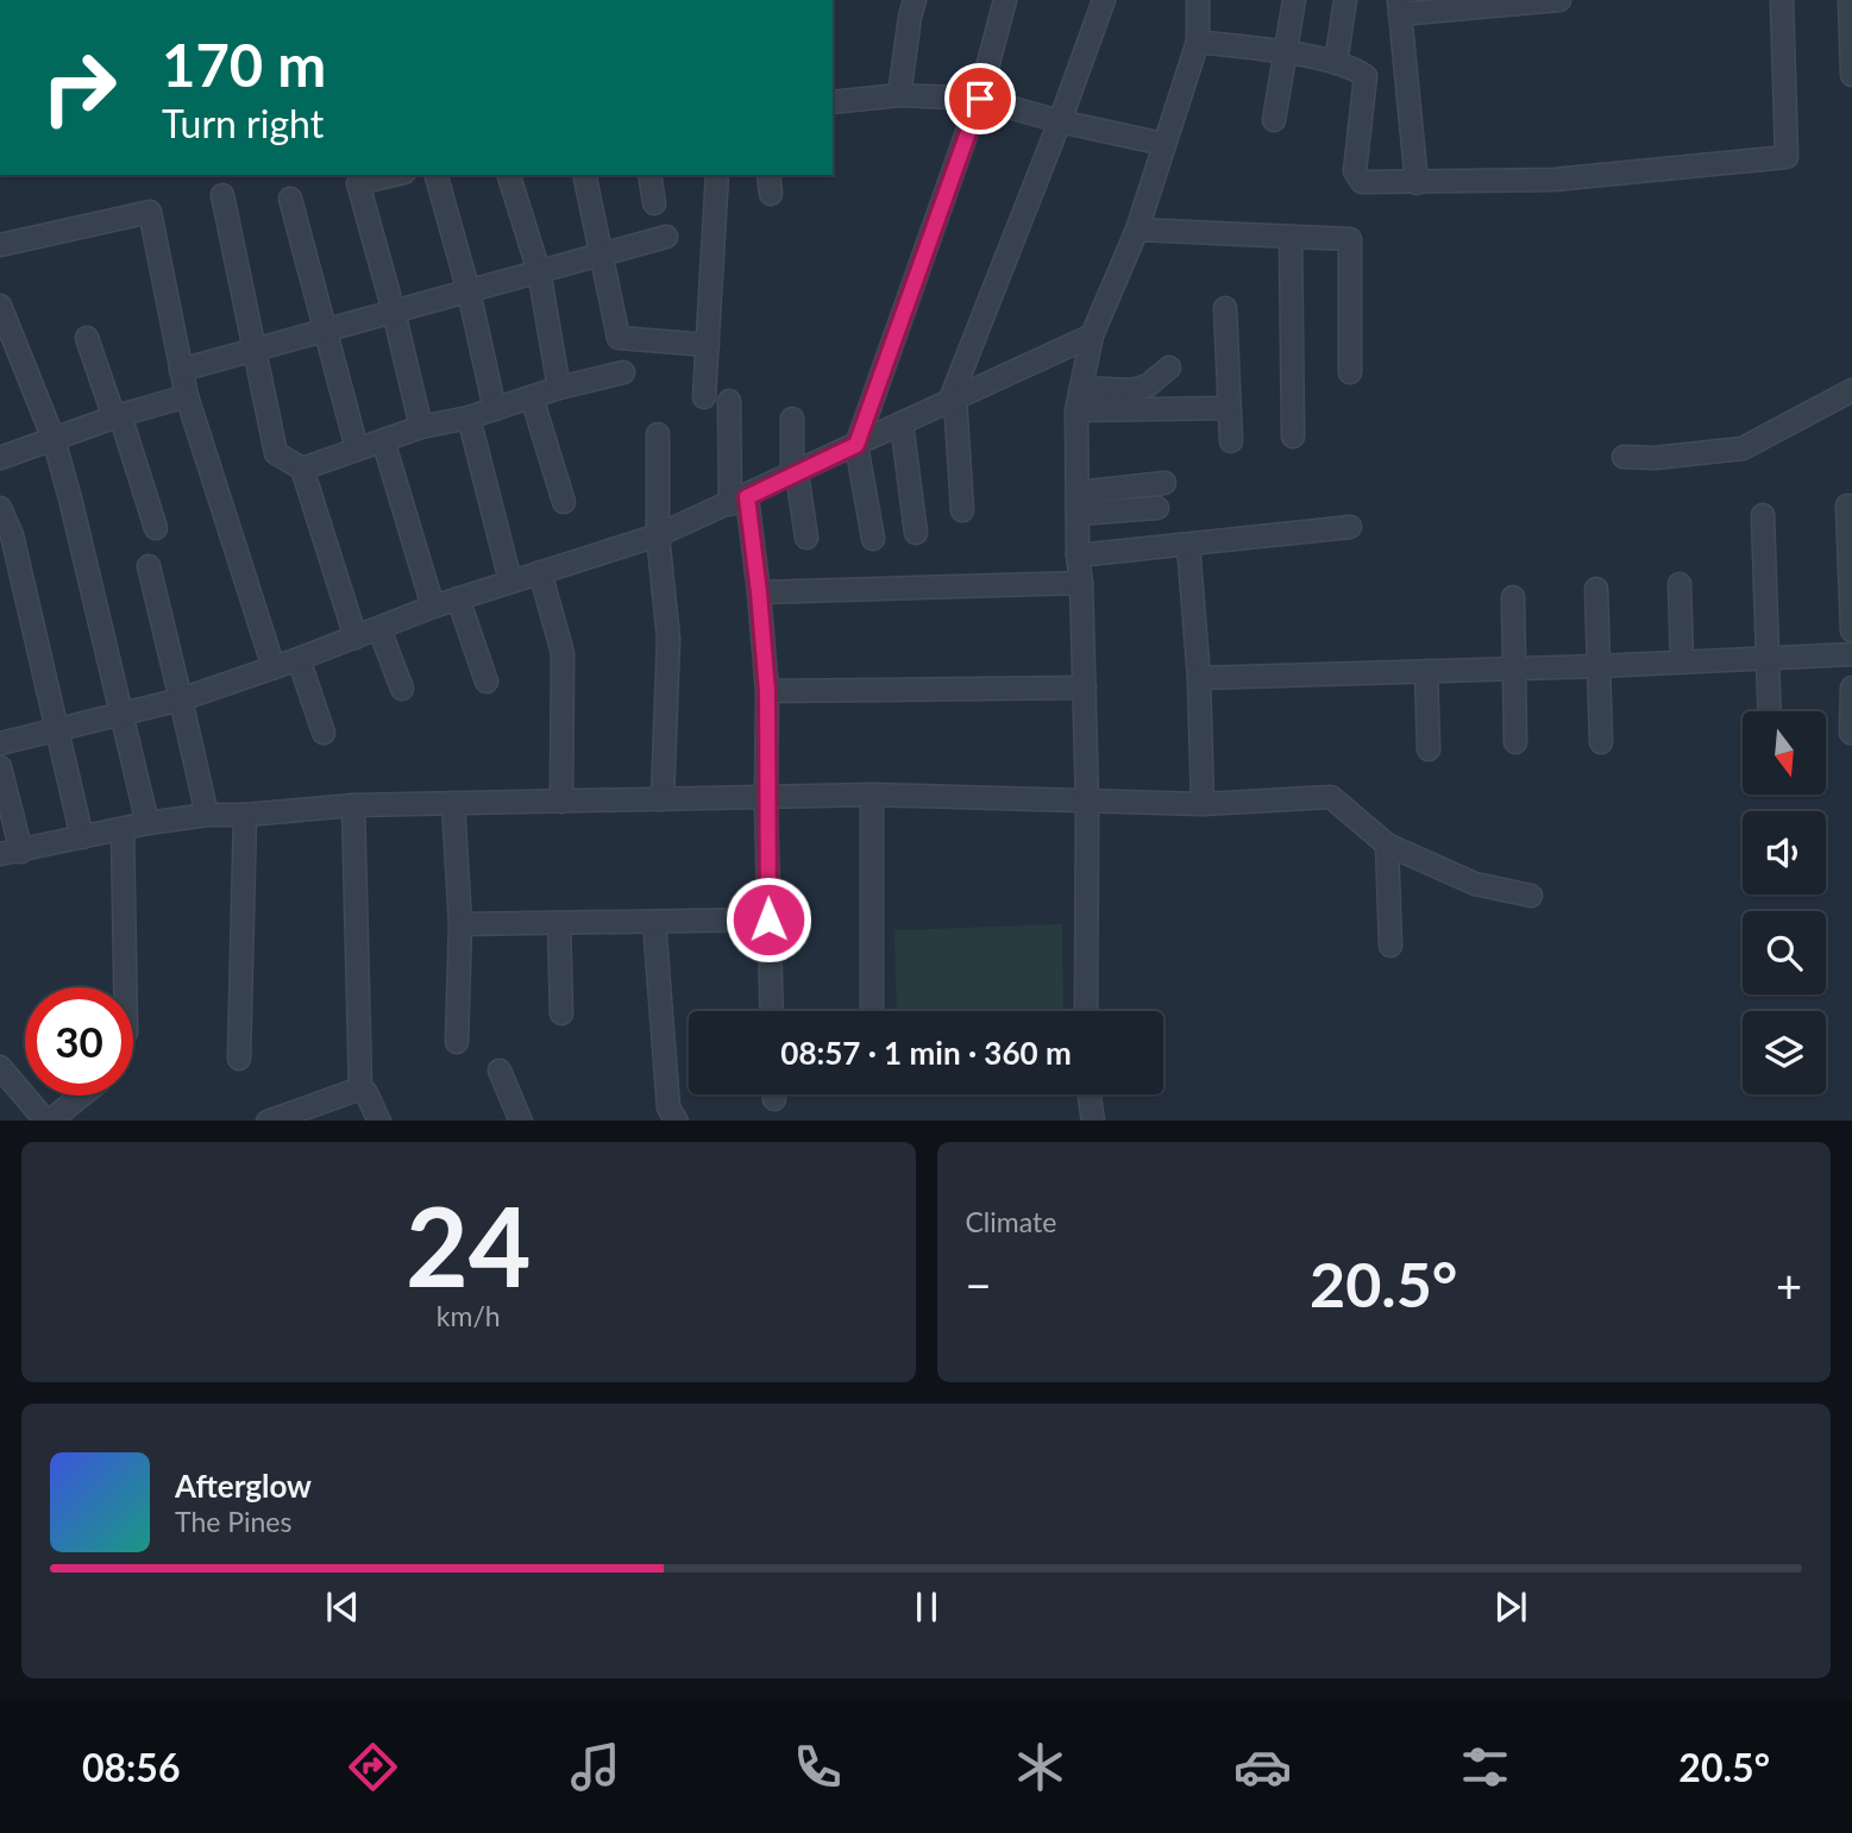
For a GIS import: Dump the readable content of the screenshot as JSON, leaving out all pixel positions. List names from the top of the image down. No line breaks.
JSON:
{"north":"bottom","page":{"turn":["170 m","Turn right"],"limit":"30","trip":"08:57 · 1 min · 360 m","tile":[["24","km/h"],"Climate"],"heat":["−","20.5°","+"],"song":["Afterglow","The Pines"],"tabs":["08:56","20.5°"]}}
